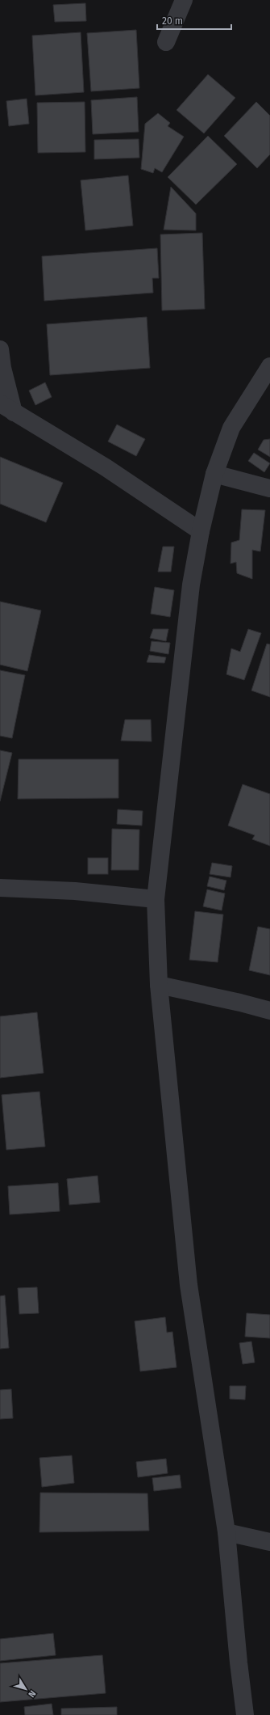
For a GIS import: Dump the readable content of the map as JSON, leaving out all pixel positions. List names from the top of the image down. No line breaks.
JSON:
{"scale_bar":"20 m","north":"bottom right"}
